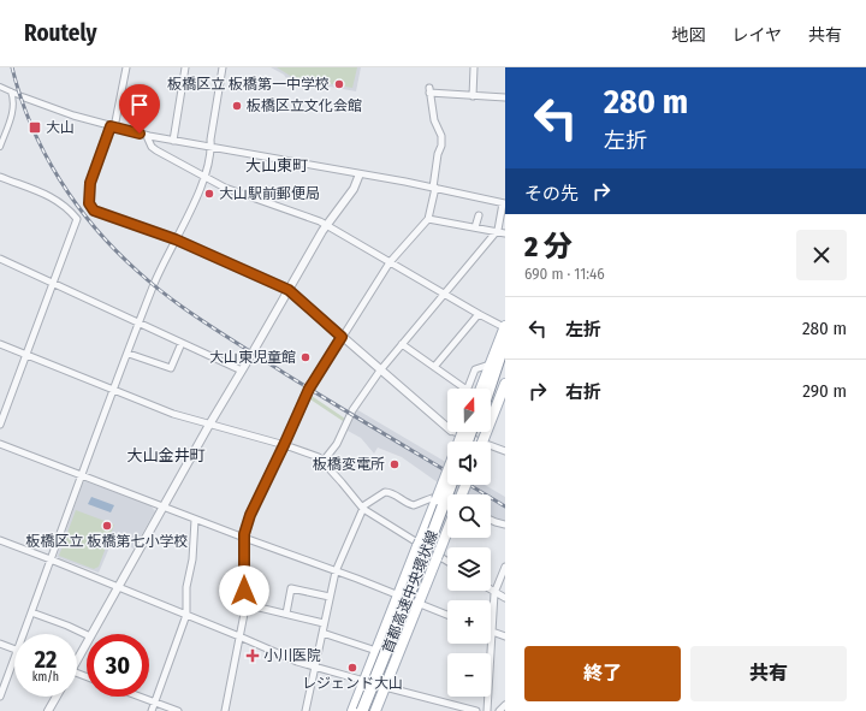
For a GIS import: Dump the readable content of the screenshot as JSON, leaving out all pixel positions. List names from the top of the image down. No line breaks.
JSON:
{"streets":{"highway":["首都高速中央環状線"]},"districts":["大山東町","大山金井町"],"places":{"other":["板橋区立 板橋第一中学校","板橋区立文化会館","大山駅前郵便局","大山東児童館","板橋変電所","板橋区立 板橋第七小学校","レジェンド大山"],"transit":["大山"],"health":["小川医院"]},"north":"top","page":{"header":"Routely","nav":["地図","レイヤ","共有"],"turn":["280 m","左折"],"then":"その先","heading":["2 分","690 m · 11:46"],"list":[{"name":"左折","value":"280 m"},{"name":"右折","value":"290 m"}],"map_buttons":["+","−"],"speed":"22 km/h","limit":"30","buttons":["終了","共有"]}}
